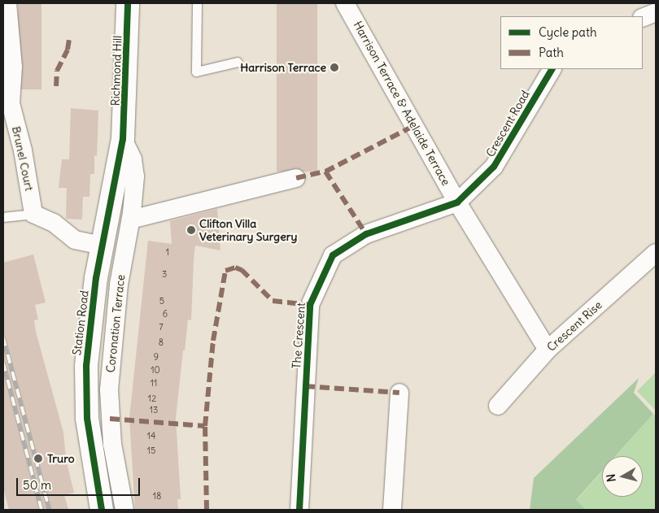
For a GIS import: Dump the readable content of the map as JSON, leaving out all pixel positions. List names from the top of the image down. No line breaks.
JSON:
{"streets":{"street":["Richmond Hill","Harrison Terrace & Adelaide Terrace","Crescent Road","Brunel Court","Station Road","Coronation Terrace","Crescent Rise","The Crescent"]},"crossings":[["Richmond Hill","Station Road"],["Richmond Hill","Coronation Terrace"],["Harrison Terrace & Adelaide Terrace","Crescent Road"],["Harrison Terrace & Adelaide Terrace","Crescent Rise"],["Harrison Terrace & Adelaide Terrace","The Crescent"],["Crescent Road","The Crescent"],["Station Road","Coronation Terrace"]],"places":["Harrison Terrace","Clifton Villa Veterinary Surgery","Truro"],"house_numbers":["1","3","5","6","7","8","9","10","11","12","13","14","15","18"],"legend":["Cycle path","Path"],"scale_bar":"50 m","north":"left"}
